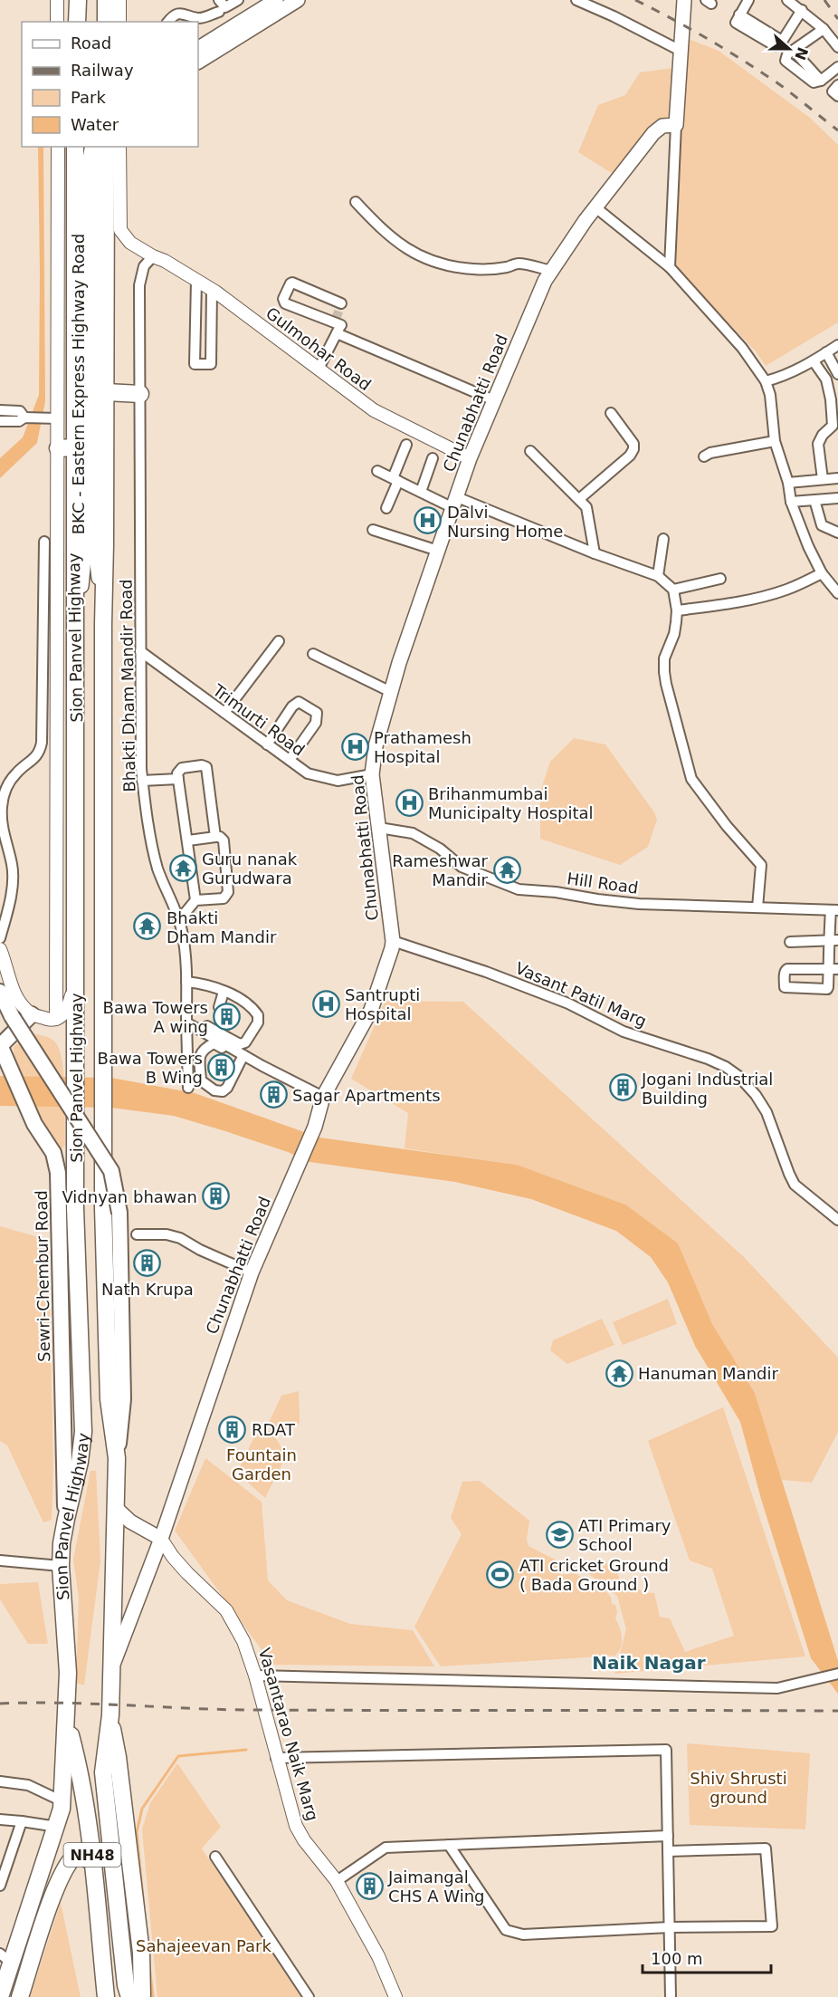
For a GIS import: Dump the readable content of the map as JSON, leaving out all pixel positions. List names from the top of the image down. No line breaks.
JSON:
{"streets":{"highway":["Sion Panvel Highway","NH48"],"main road":["BKC - Eastern Express Highway Road","Chunabhatti Road","Sewri-Chembur Road","Vasantarao Naik Marg"],"street":["Gulmohar Road","Bhakti Dham Mandir Road","Trimurti Road","Hill Road","Vasant Patil Marg"]},"crossings":[["Gulmohar Road","Chunabhatti Road"],["Gulmohar Road","Bhakti Dham Mandir Road"],["BKC - Eastern Express Highway Road","Sion Panvel Highway"],["Chunabhatti Road","Sion Panvel Highway"],["Chunabhatti Road","Trimurti Road"],["Chunabhatti Road","Hill Road"],["Chunabhatti Road","Vasant Patil Marg"],["Chunabhatti Road","Vasantarao Naik Marg"],["Sion Panvel Highway","Sewri-Chembur Road"],["Sion Panvel Highway","Vasantarao Naik Marg"],["Sion Panvel Highway","NH48"],["Bhakti Dham Mandir Road","Trimurti Road"]],"districts":["Naik Nagar"],"parks":["Fountain Garden","Shiv Shrusti ground","Sahajeevan Park"],"places":{"hospital":["Dalvi Nursing Home","Prathamesh Hospital","Brihanmumbai Municipalty Hospital","Santrupti Hospital"],"temple":["Guru nanak Gurudwara","Rameshwar Mandir","Bhakti Dham Mandir","Hanuman Mandir"],"building":["Bawa Towers A wing","Bawa Towers B Wing","Jogani Industrial Building","Sagar Apartments","Vidnyan bhawan","Nath Krupa","RDAT","Jaimangal CHS A Wing"],"school or university":["ATI Primary School"],"sports":["ATI cricket Ground ( Bada Ground )"]},"legend":["Road","Railway","Park","Water"],"scale_bar":"100 m","north":"right"}
